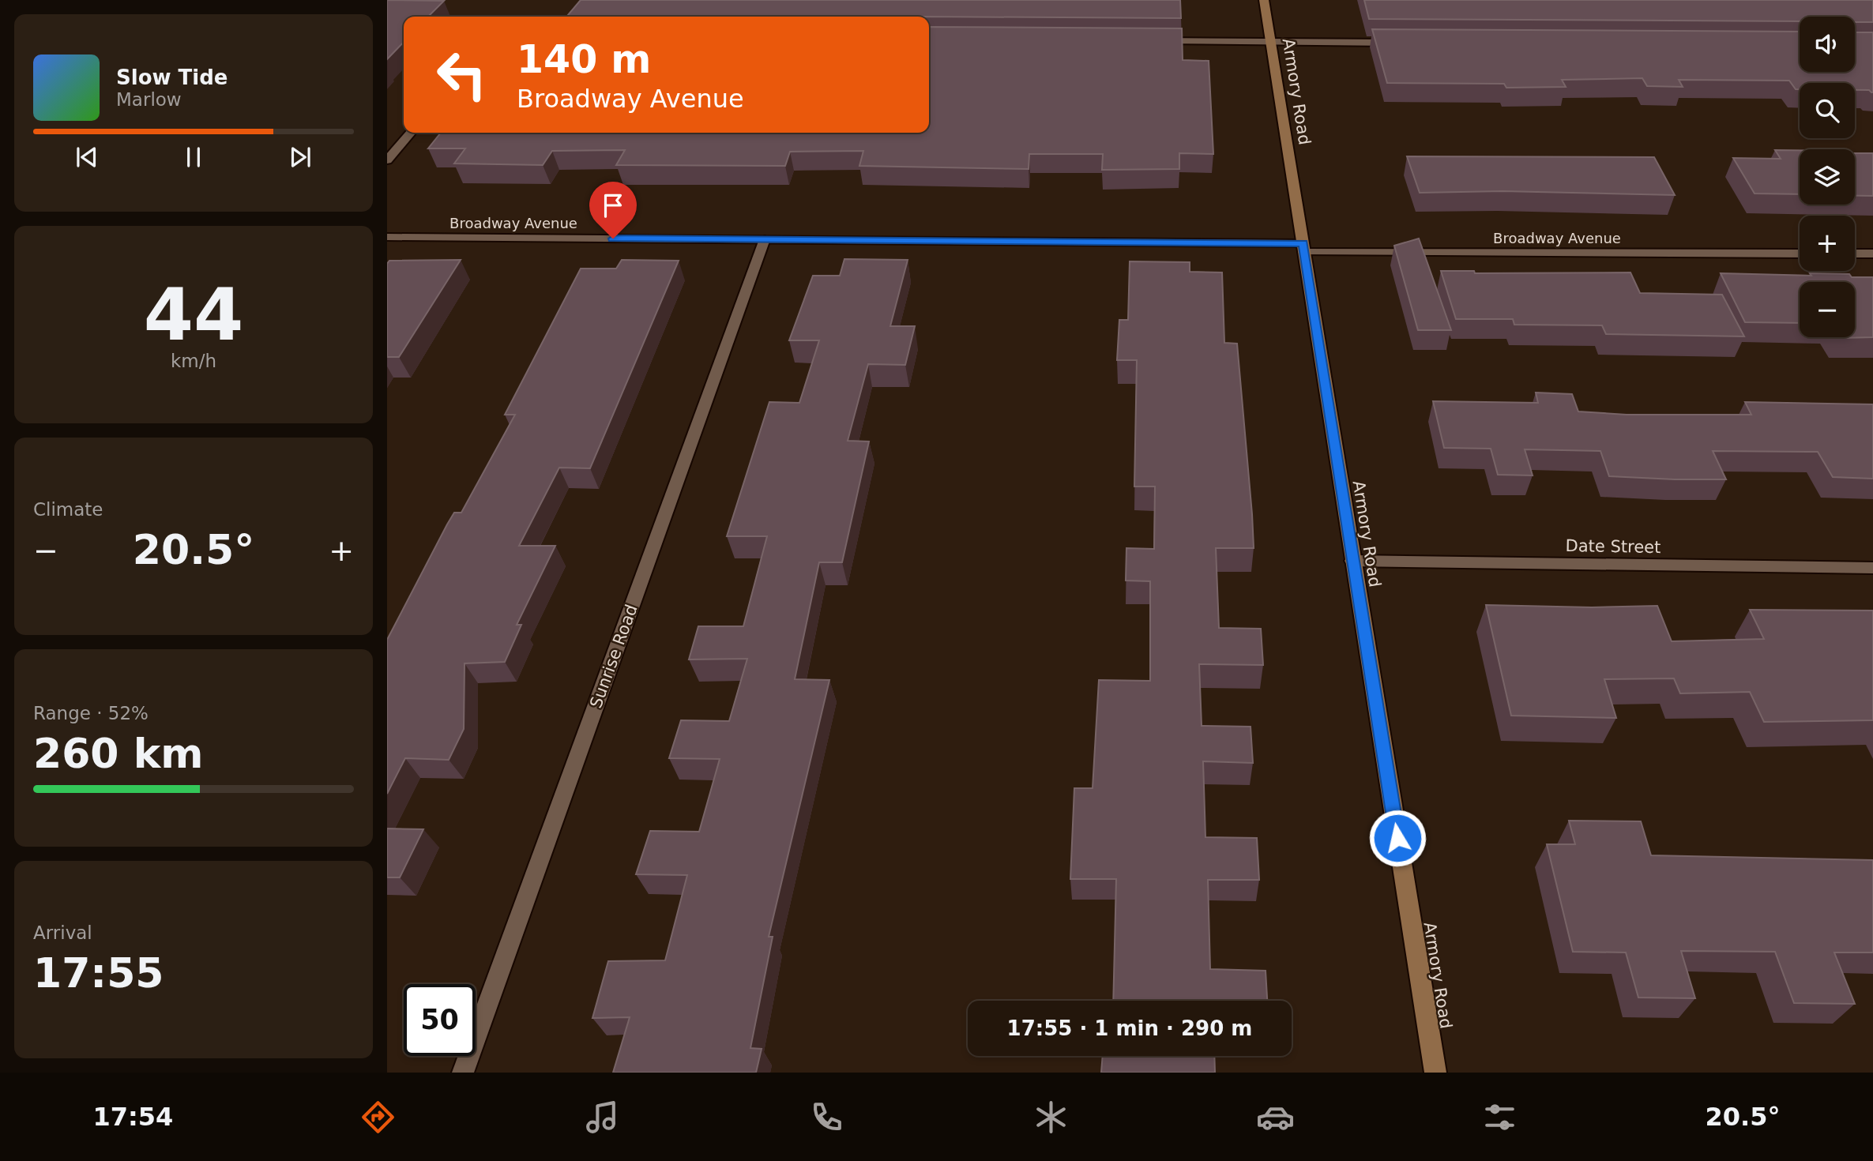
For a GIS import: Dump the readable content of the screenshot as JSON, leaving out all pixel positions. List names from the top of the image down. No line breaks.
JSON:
{"streets":{"main road":["Armory Road"],"street":["Broadway Avenue","Date Street","Sunrise Road"]},"crossings":[["Armory Road","Broadway Avenue"],["Armory Road","Date Street"],["Broadway Avenue","Sunrise Road"]],"page":{"map_buttons":["+","−"],"turn":["140 m","Broadway Avenue"],"song":["Slow Tide","Marlow"],"tile":[["44","km/h"],"Climate",["Range · 52%","260 km"],["Arrival","17:55"]],"heat":["−","20.5°","+"],"limit":"50","trip":"17:55 · 1 min · 290 m","tabs":["17:54","20.5°"]}}
